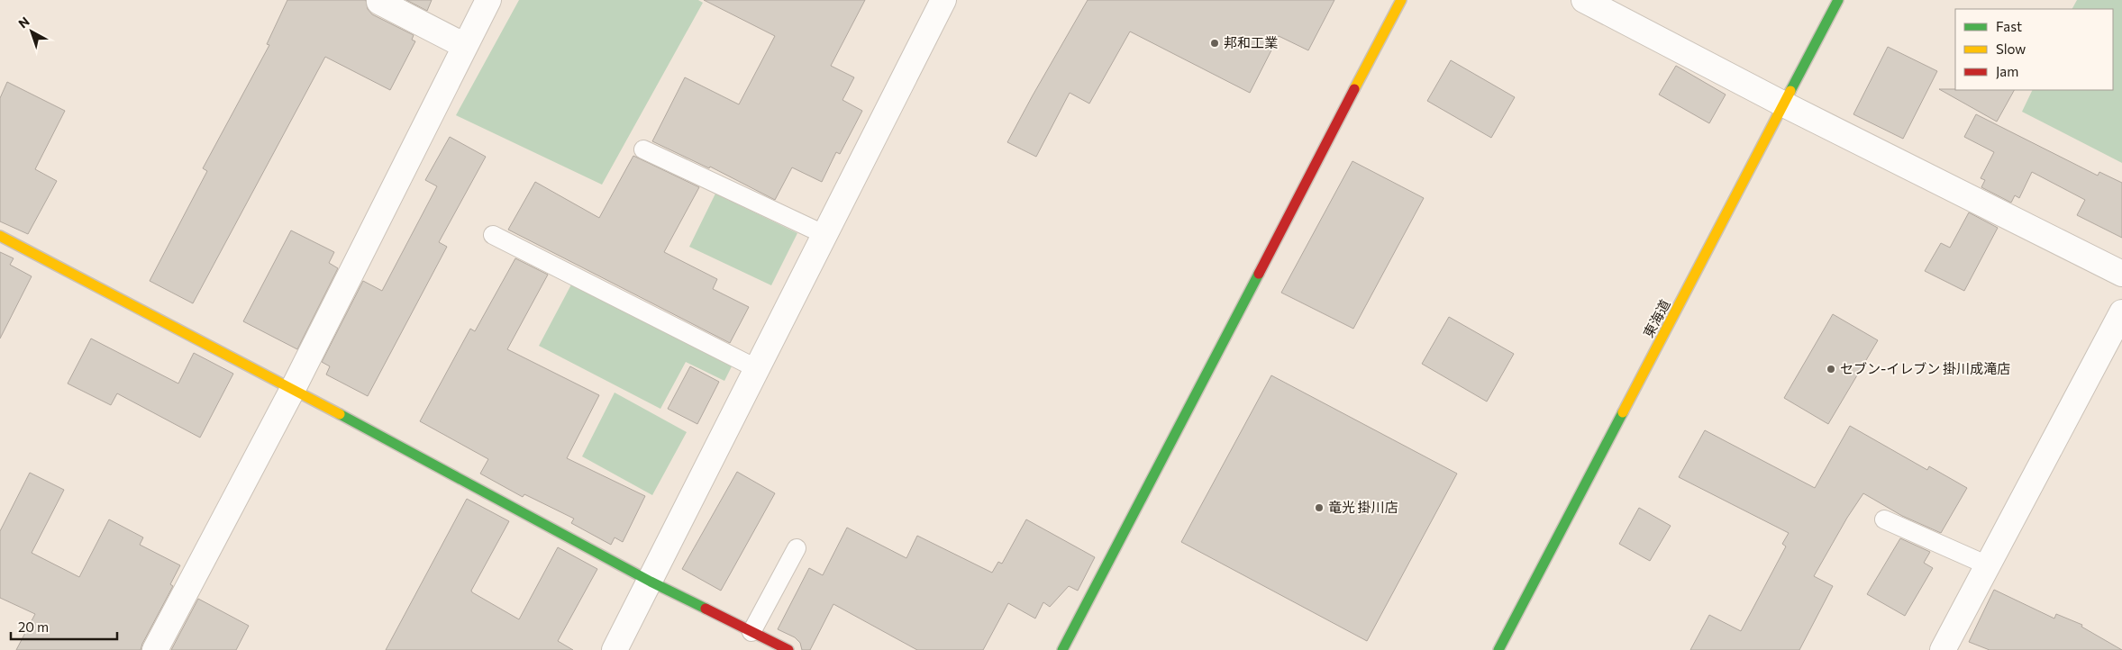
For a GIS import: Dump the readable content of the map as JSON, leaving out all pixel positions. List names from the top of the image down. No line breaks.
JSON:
{"streets":{"street":["東海道"]},"places":["邦和工業","セブン-イレブン 掛川成滝店","竜光 掛川店"],"legend":["Fast","Slow","Jam"],"scale_bar":"20 m","north":"top left"}
